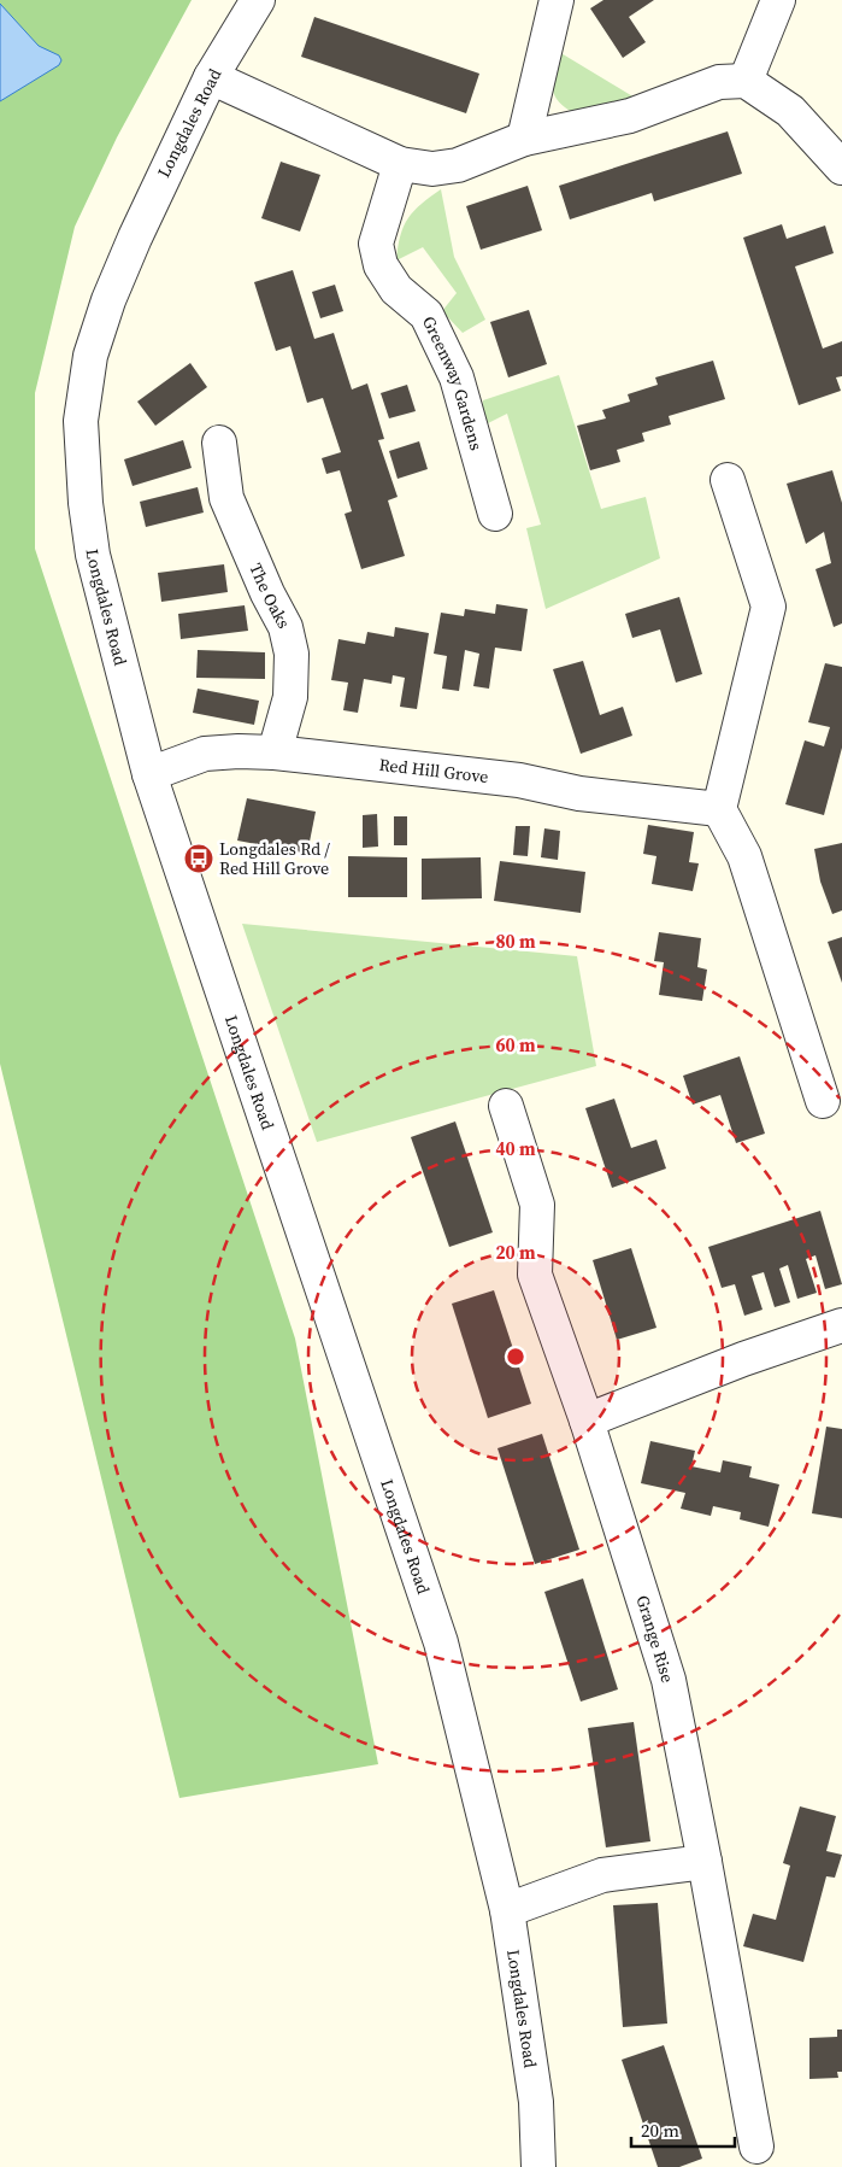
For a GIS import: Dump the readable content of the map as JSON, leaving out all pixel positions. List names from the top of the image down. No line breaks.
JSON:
{"streets":{"street":["Longdales Road","Greenway Gardens","The Oaks","Red Hill Grove","Grange Rise"]},"crossings":[["Longdales Road","Red Hill Grove"],["The Oaks","Red Hill Grove"]],"places":{"bus stop":["Longdales Rd / Red Hill Grove"]},"scale_bar":"20 m","rings":["80 m","60 m","40 m","20 m"]}
